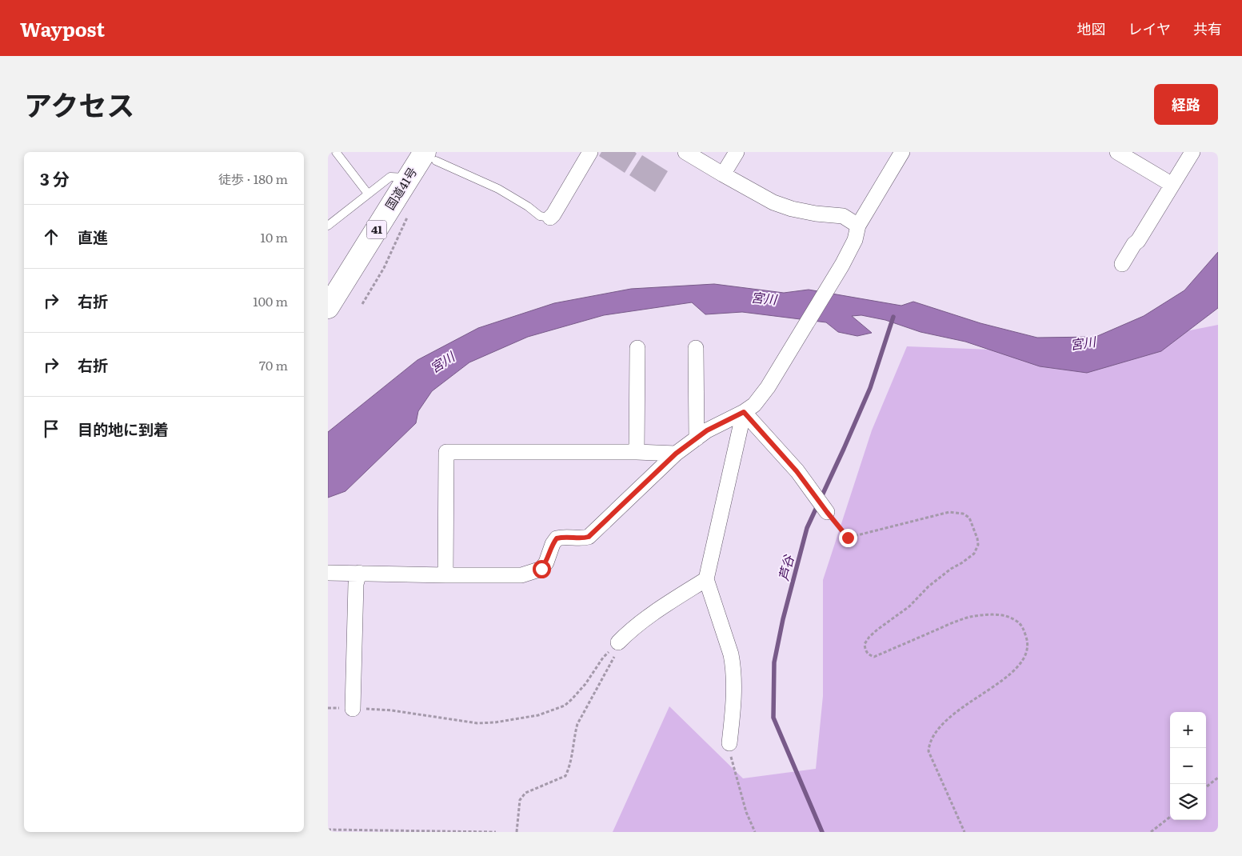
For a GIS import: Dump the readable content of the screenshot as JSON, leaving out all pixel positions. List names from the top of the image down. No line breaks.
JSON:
{"streets":{"highway":["国道41号","41"]},"water":["宮川","芦谷"],"page":{"header":"Waypost","nav":["地図","レイヤ","共有"],"title":"アクセス","buttons":"経路","heading":["3 分","徒歩 · 180 m"],"list":[["直進","10 m"],["右折","100 m"],["右折","70 m"],"目的地に到着"],"map_buttons":["+","−"]}}
